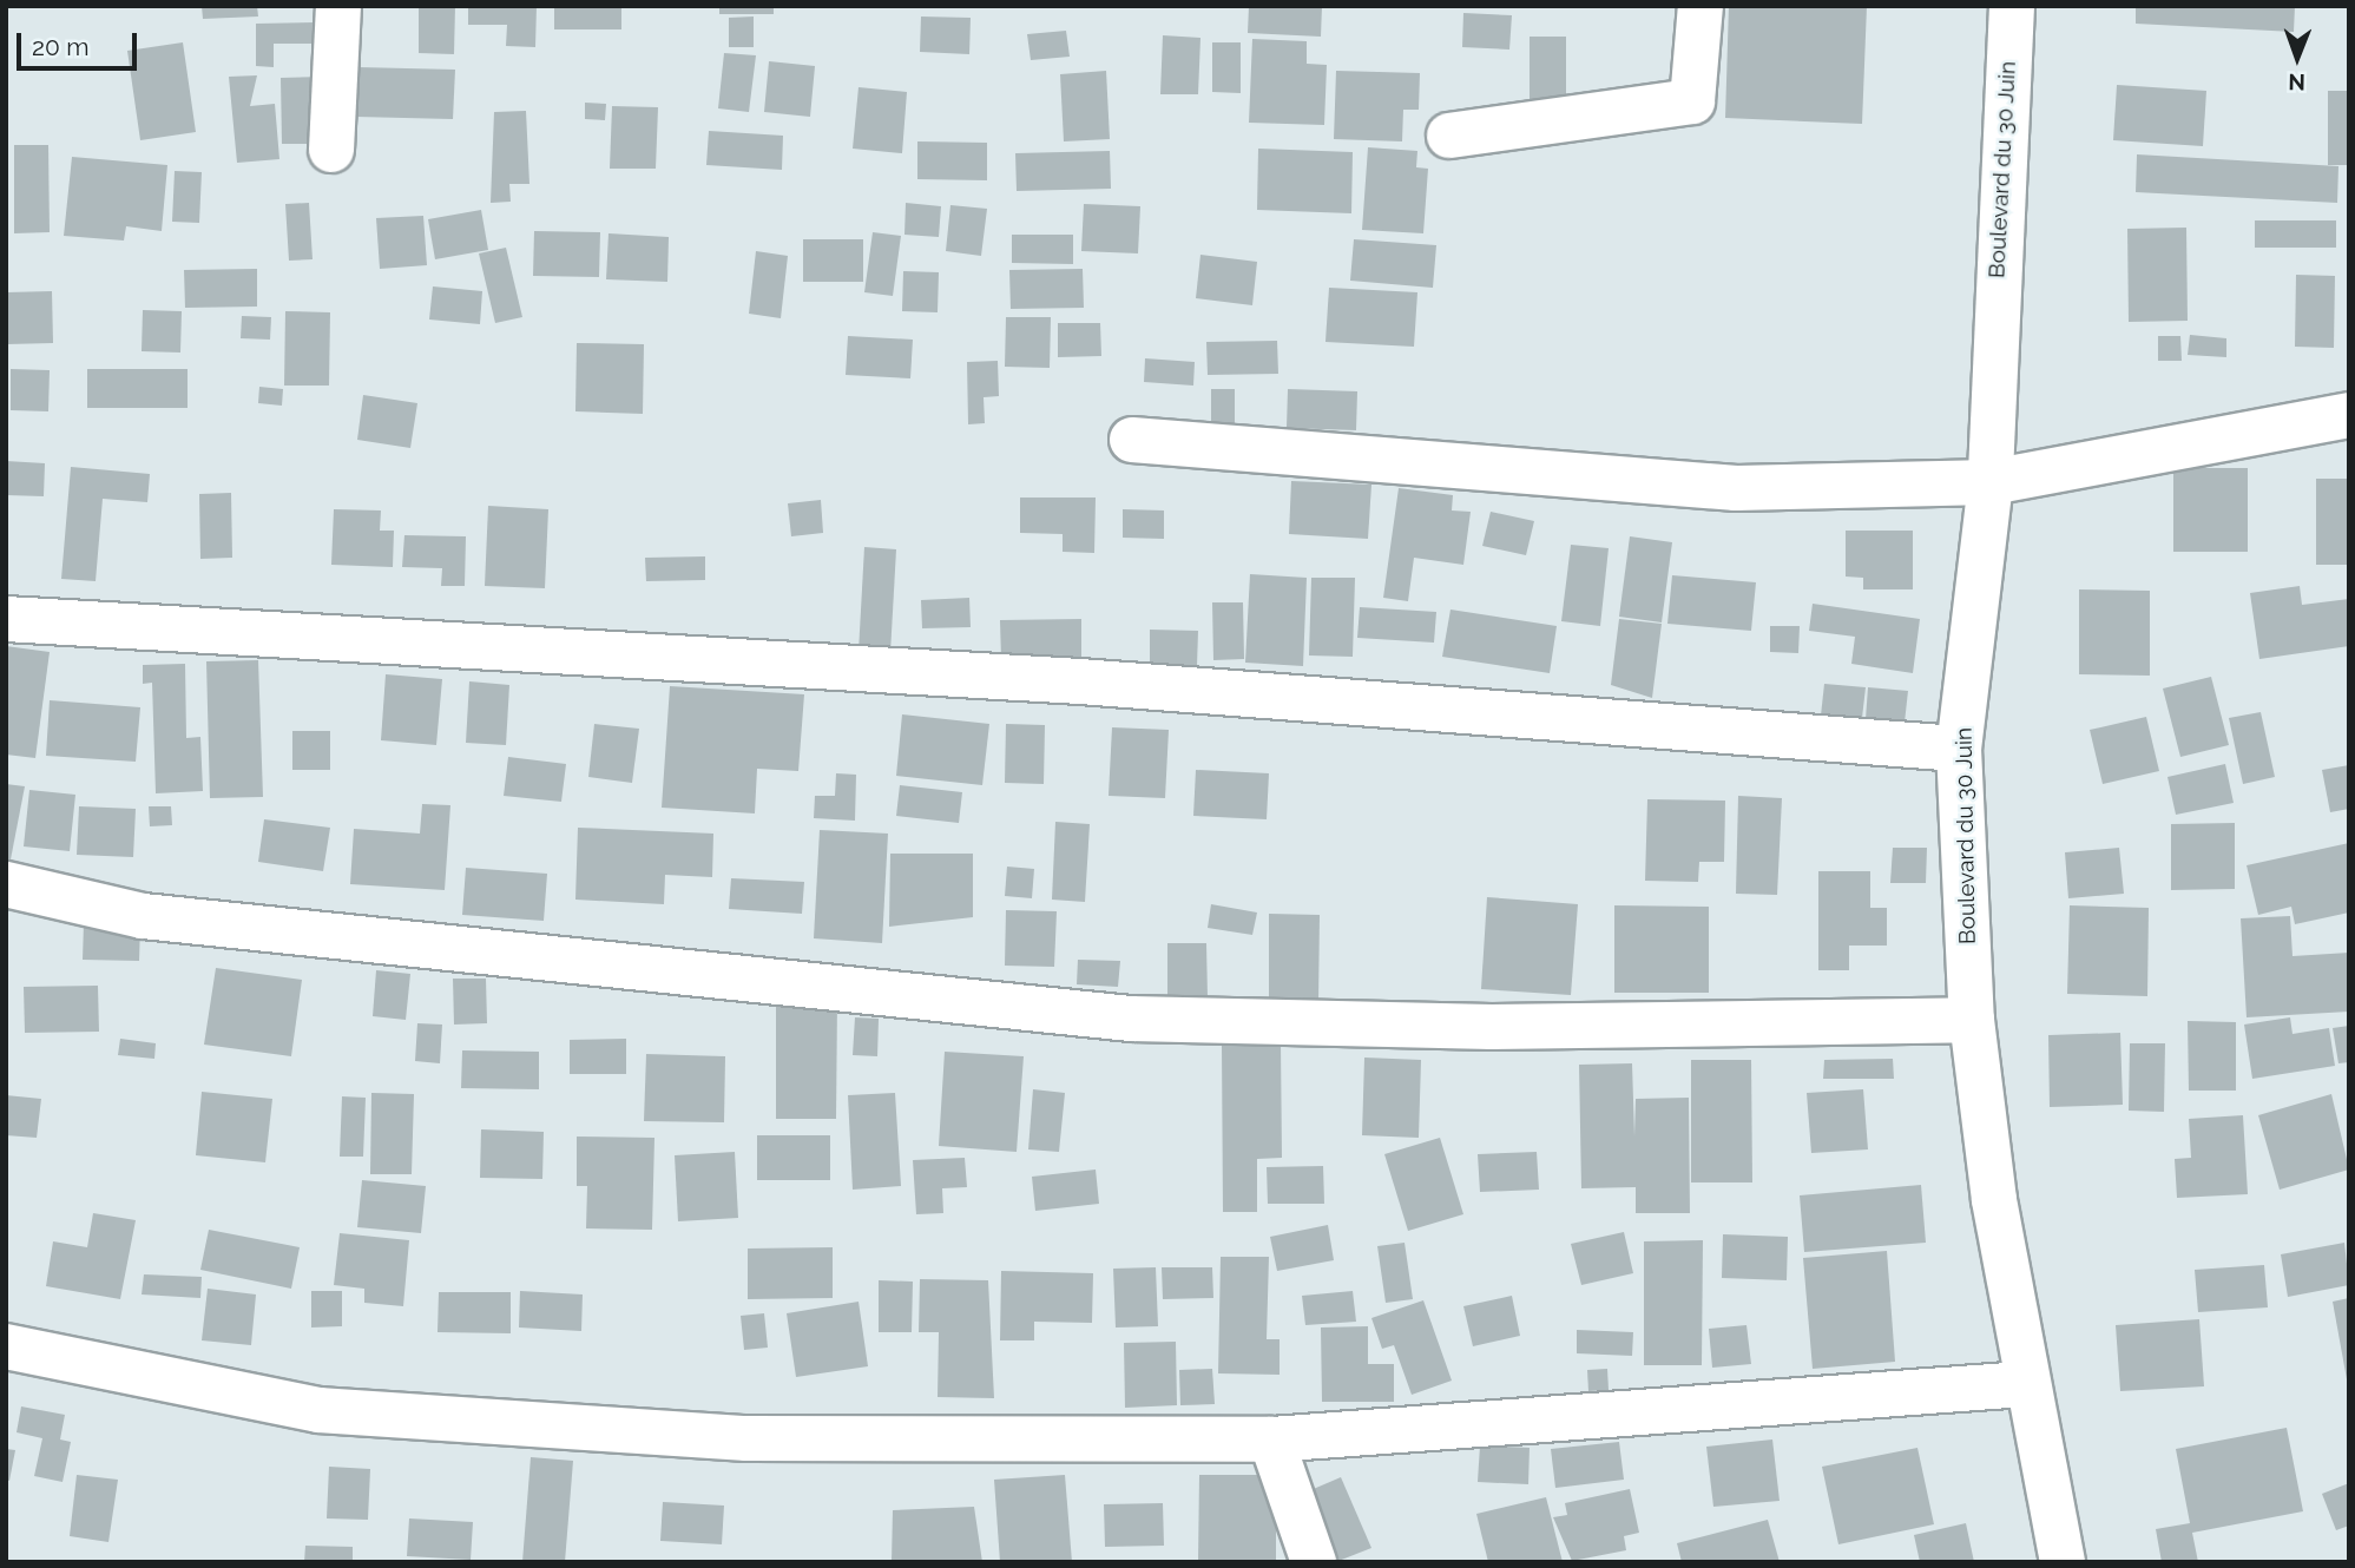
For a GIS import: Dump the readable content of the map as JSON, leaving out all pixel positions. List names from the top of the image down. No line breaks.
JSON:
{"streets":{"street":["Boulevard du 30 Juin"]},"scale_bar":"20 m","north":"bottom"}
